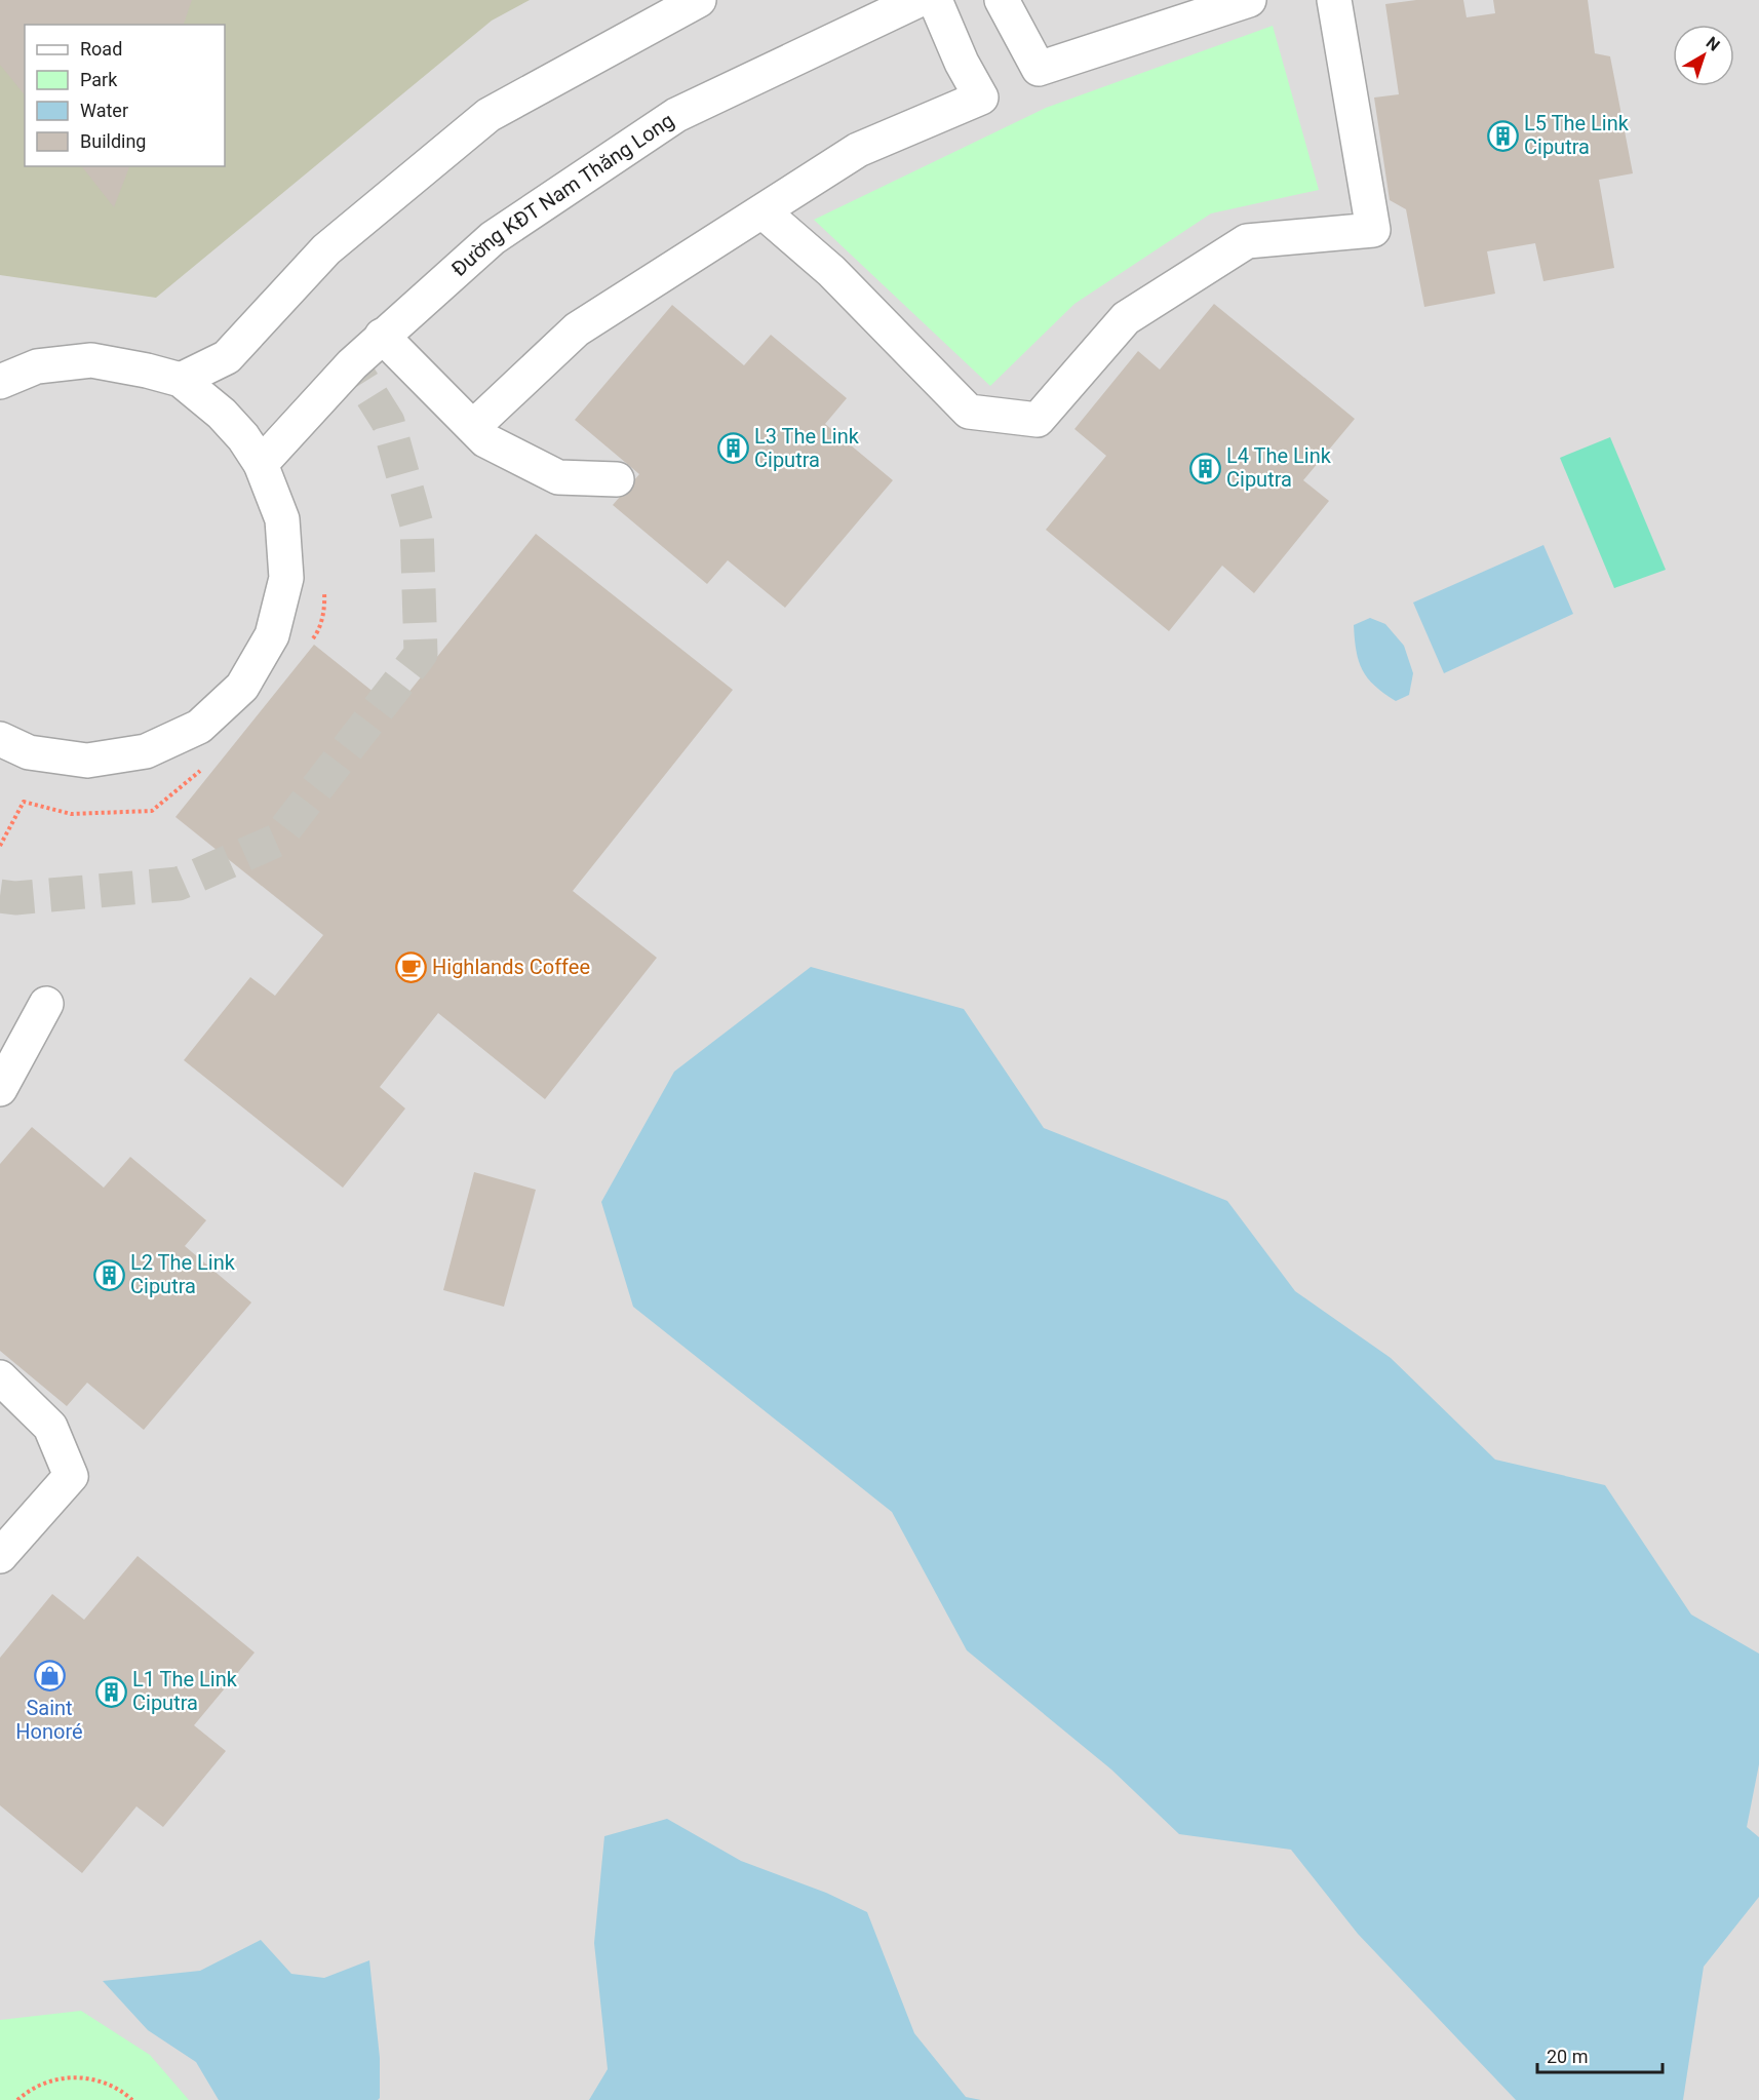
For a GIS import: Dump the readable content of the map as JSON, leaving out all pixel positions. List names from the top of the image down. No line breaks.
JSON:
{"streets":{"street":["Đường KĐT Nam Thăng Long"]},"places":{"building":["L5 The Link Ciputra","L3 The Link Ciputra","L4 The Link Ciputra","L2 The Link Ciputra","L1 The Link Ciputra"],"cafe":["Highlands Coffee"],"shop":["Saint Honoré"]},"legend":["Road","Park","Water","Building"],"scale_bar":"20 m","north":"top right"}
